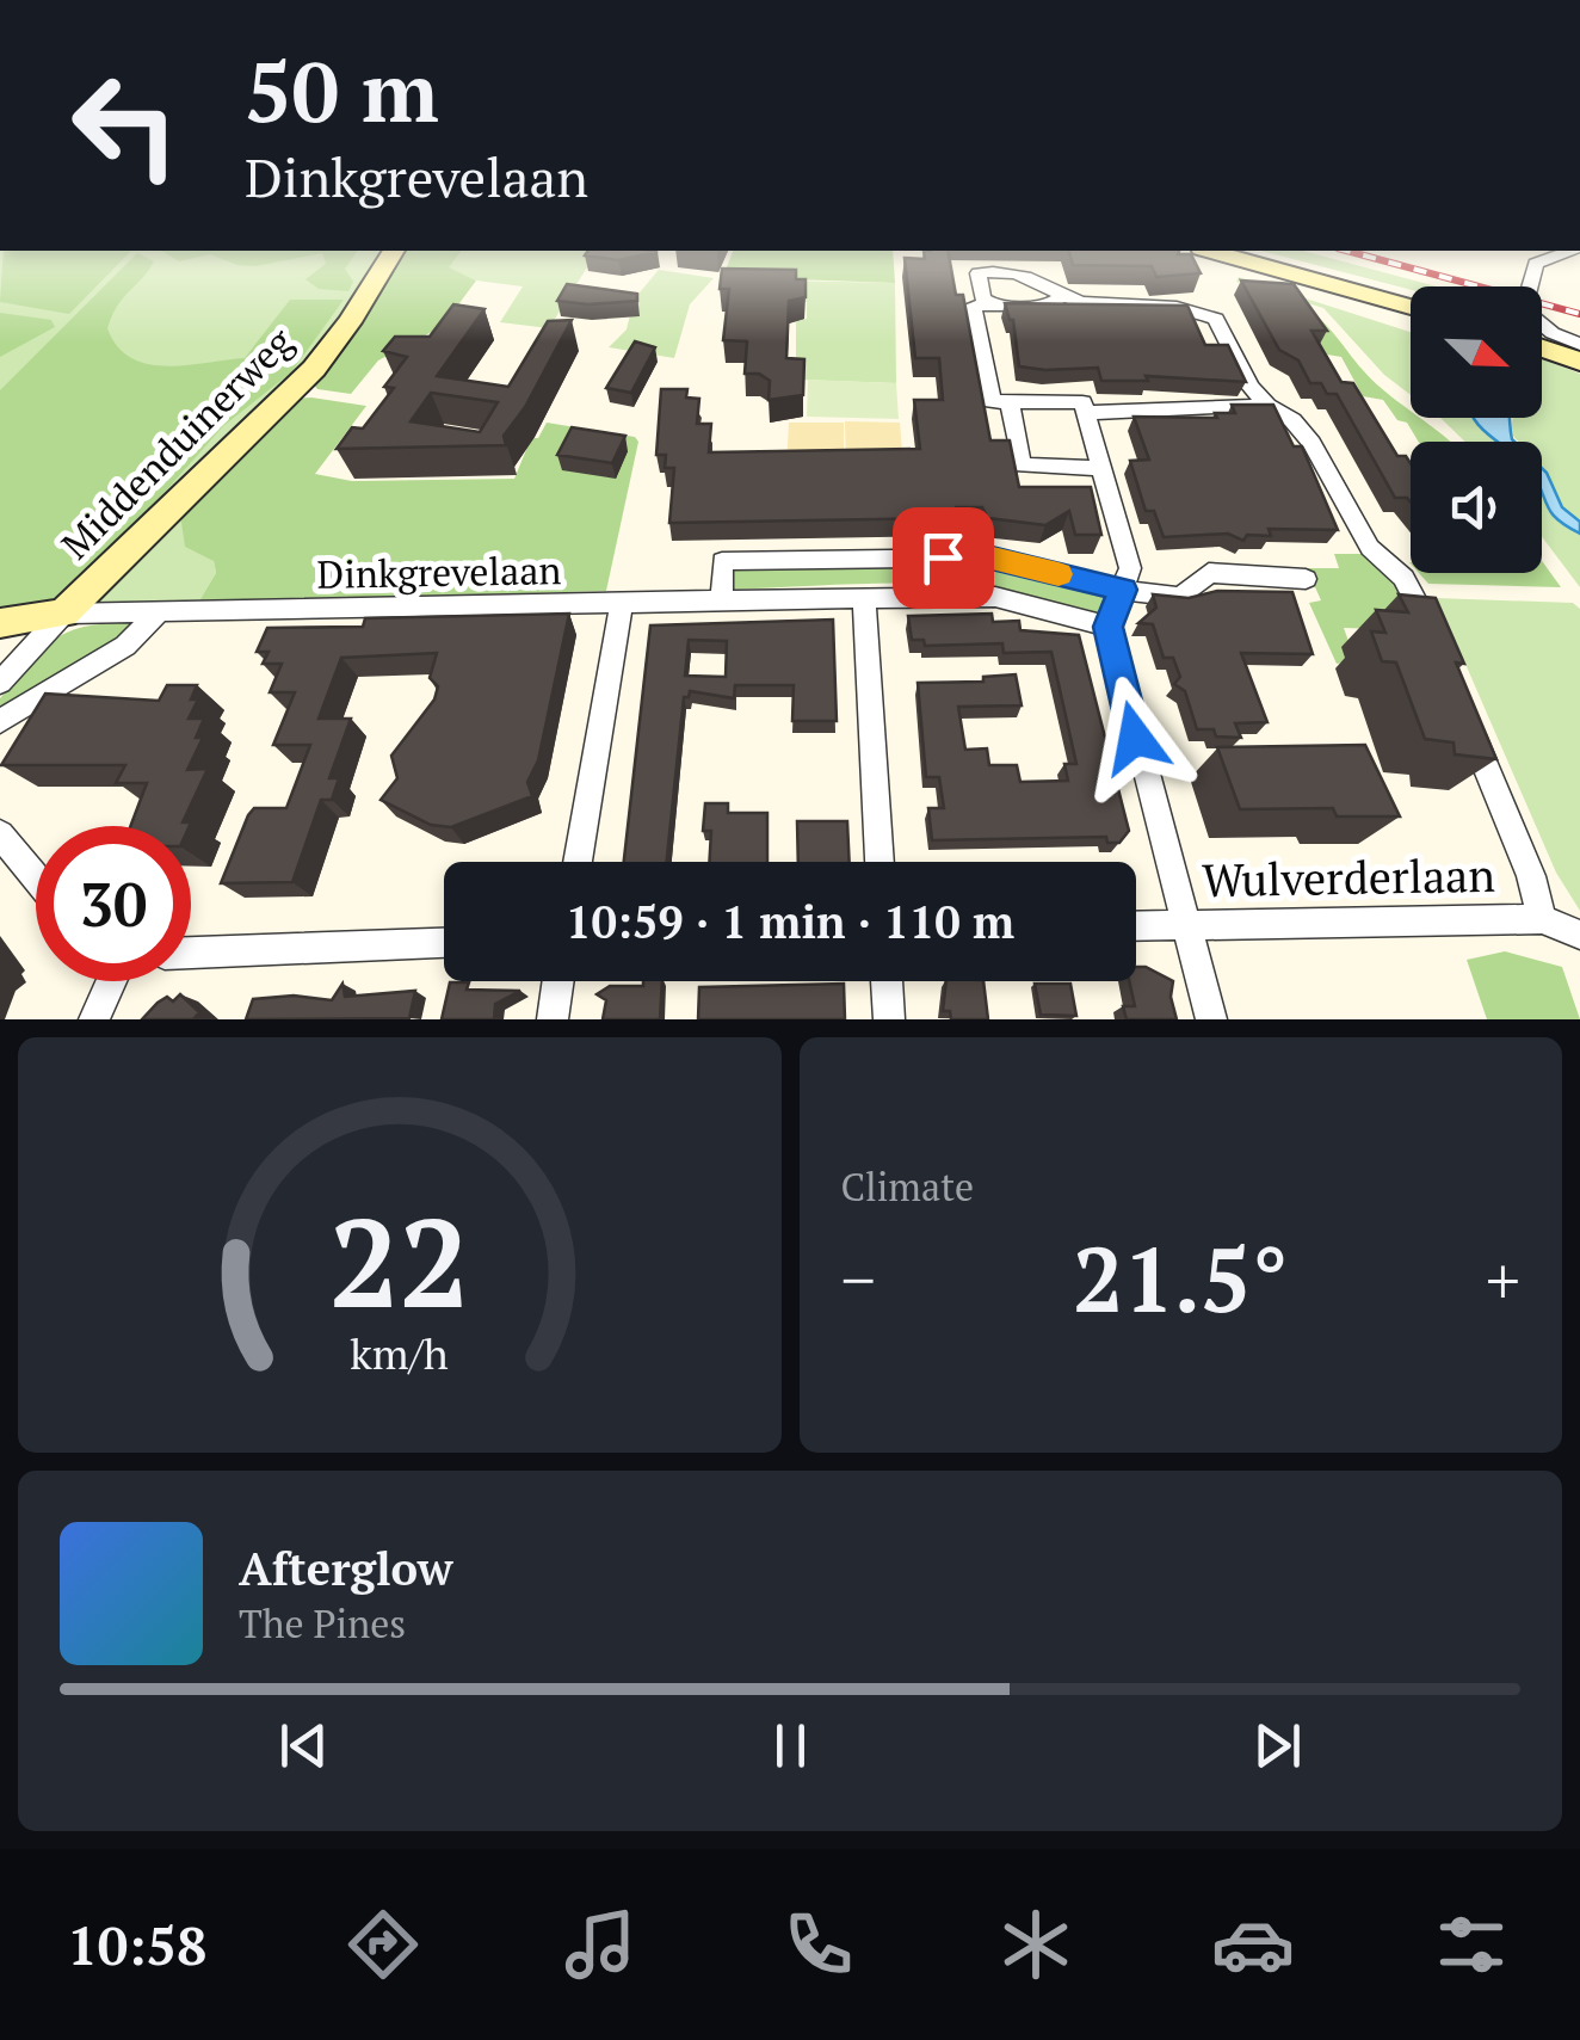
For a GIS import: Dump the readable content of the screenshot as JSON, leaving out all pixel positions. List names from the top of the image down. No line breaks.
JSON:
{"streets":{"street":["Middenduinerweg","Dinkgrevelaan","Wulverderlaan"]},"crossings":[["Middenduinerweg","Dinkgrevelaan"]],"north":"bottom right","page":{"turn":["50 m","Dinkgrevelaan"],"limit":"30","trip":"10:59 · 1 min · 110 m","tile":"Climate","heat":["−","21.5°","+"],"song":["Afterglow","The Pines"],"tabs":"10:58","gauge":["22","km/h"]}}
